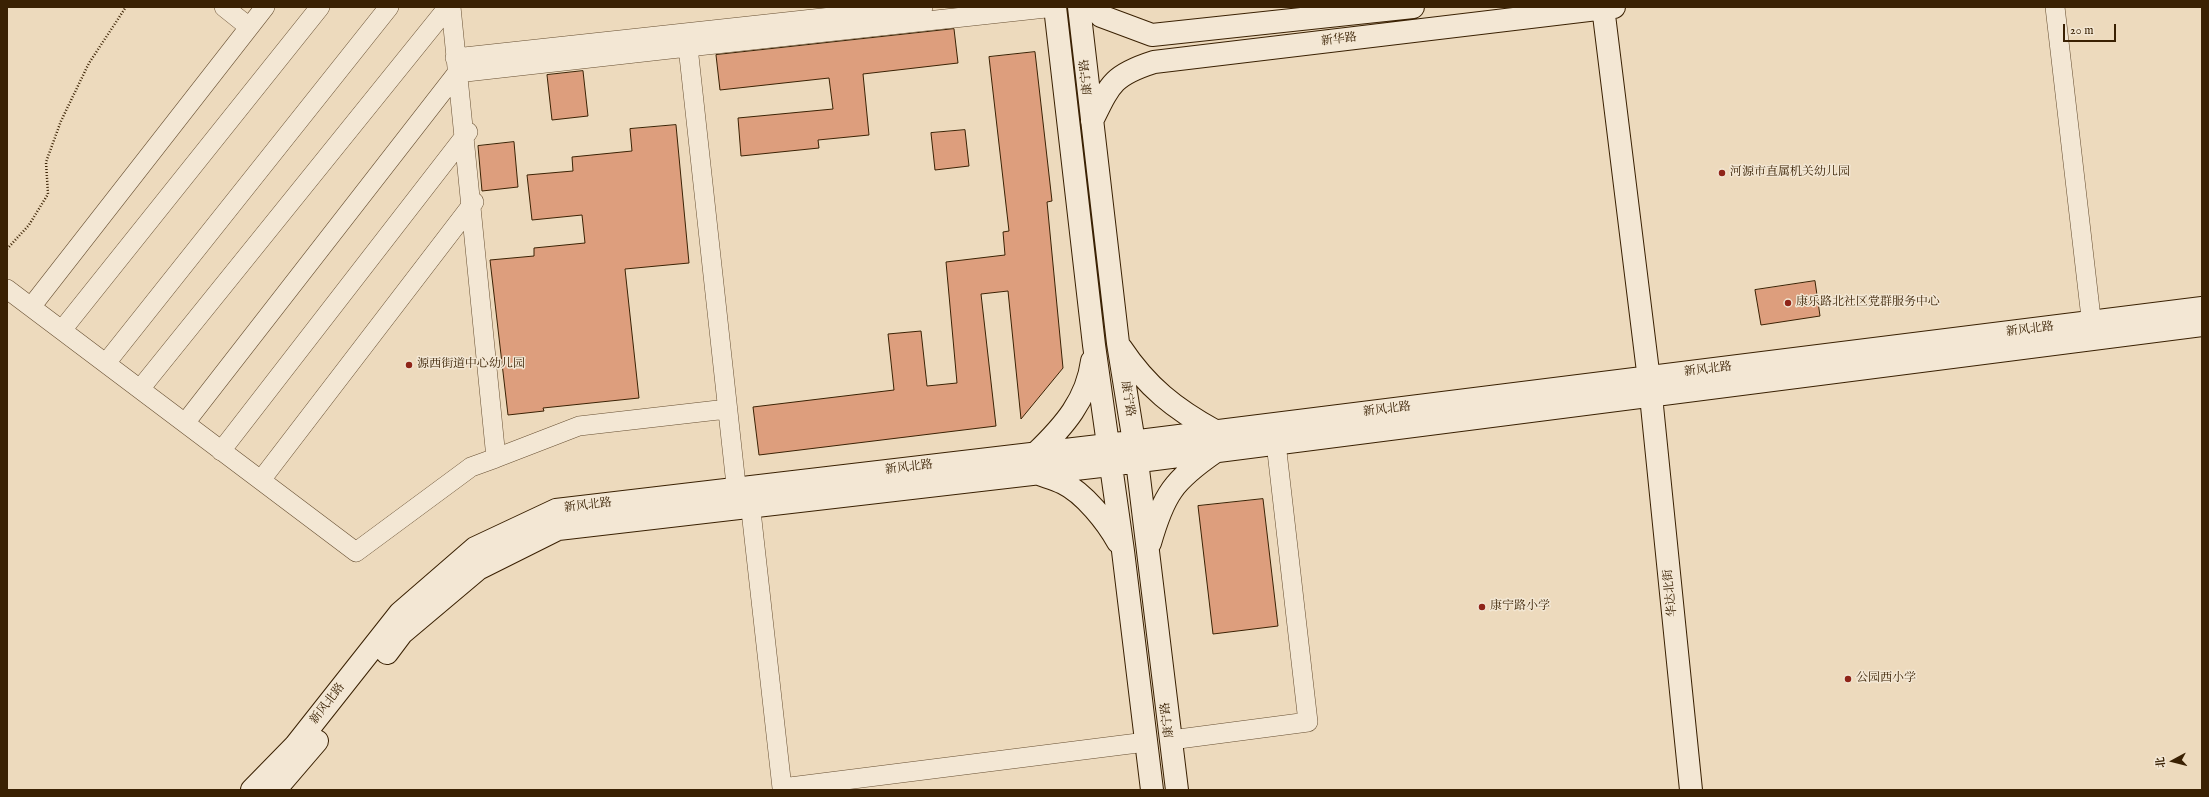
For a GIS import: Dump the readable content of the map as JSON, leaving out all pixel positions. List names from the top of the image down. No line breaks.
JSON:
{"streets":{"street":["新华路","康宁路","新风北路","华达北街"]},"crossings":[["新华路","康宁路"],["康宁路","新风北路"],["新风北路","华达北街"]],"places":["河源市直属机关幼儿园","康乐路北社区党群服务中心","源西街道中心幼儿园","康宁路小学","公园西小学"],"scale_bar":"20 m","north":"left"}
